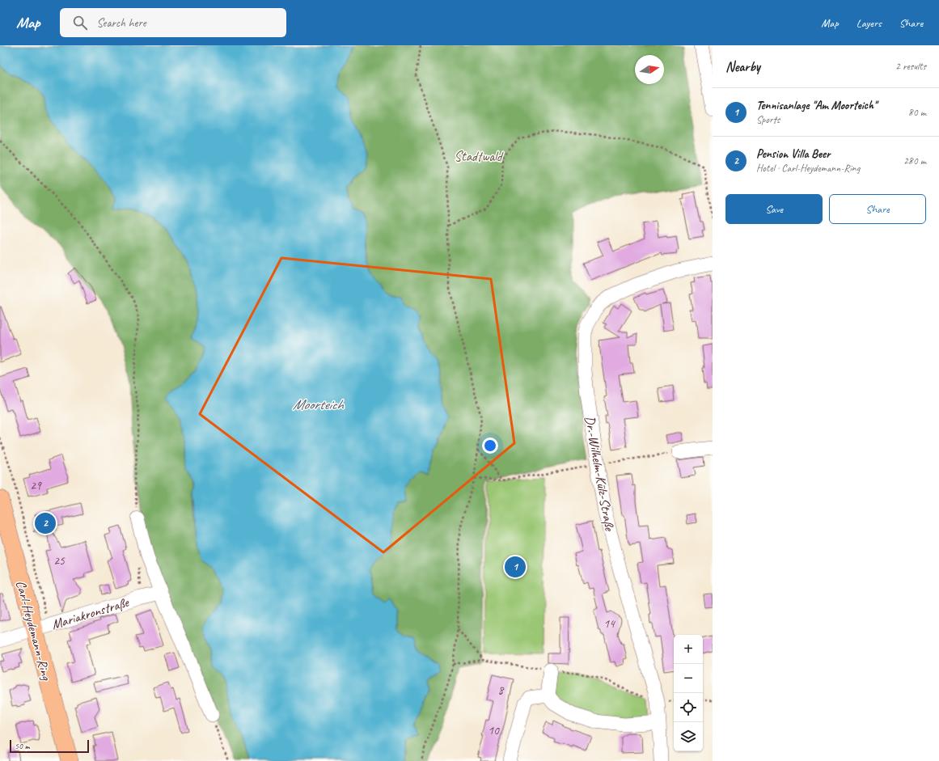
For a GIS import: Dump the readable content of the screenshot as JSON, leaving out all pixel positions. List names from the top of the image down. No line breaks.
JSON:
{"streets":{"main road":["Carl-Heydemann-Ring"],"street":["Dr.-Wilhelm-Külz-Straße","Mariakronstraße"]},"crossings":[["Mariakronstraße","Carl-Heydemann-Ring"]],"water":["Moorteich"],"parks":["Stadtwald"],"house_numbers":["29","25","14","8","10"],"scale_bar":"50 m","north":"right","page":{"header":"Map","search":"Search here","nav":["Map","Layers","Share"],"heading":["Nearby","2 results"],"list":[{"mark":"1","name":"Tennisanlage \"Am Moorteich\"","note":"Sports","value":"80 m"},{"mark":"2","name":"Pension Villa Beer","note":"Hotel · Carl-Heydemann-Ring","value":"280 m"}],"buttons":["Save","Share"],"pins":["2","1"],"map_buttons":["+","−"],"scale":"50 m"}}
